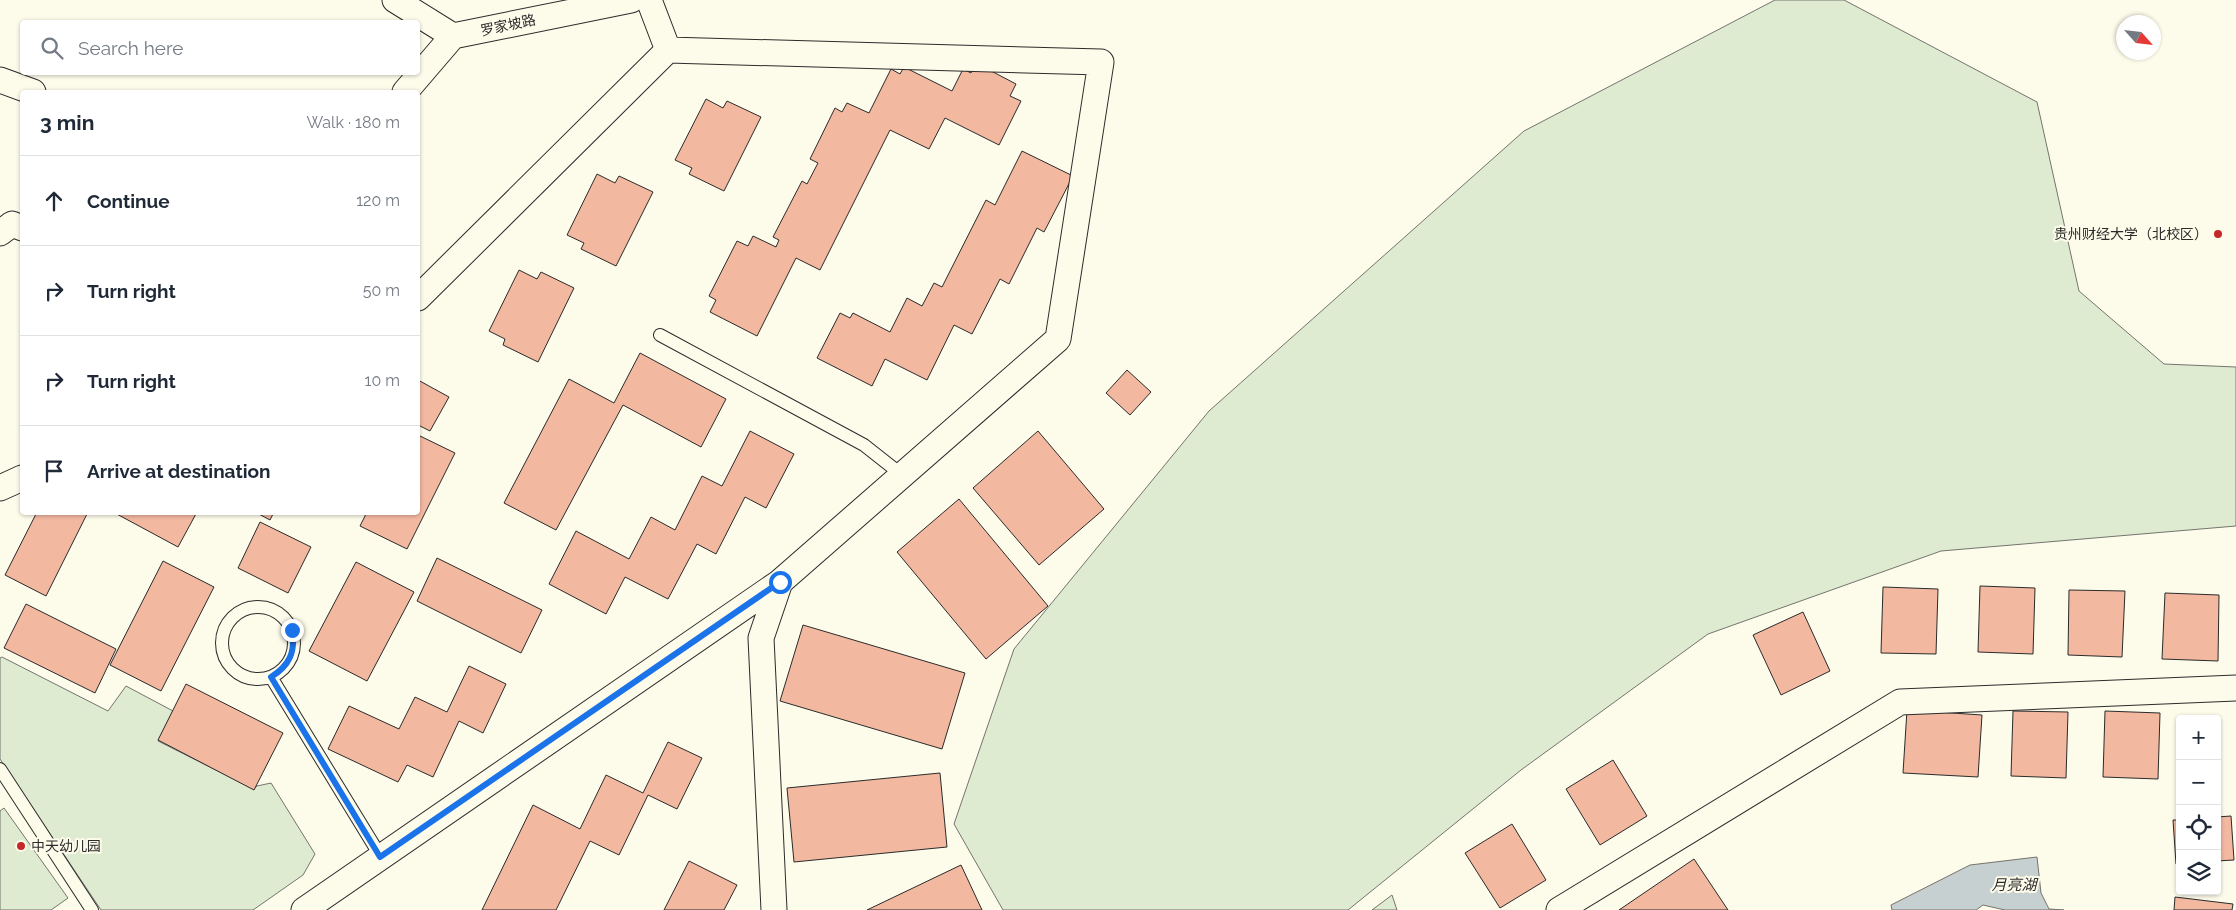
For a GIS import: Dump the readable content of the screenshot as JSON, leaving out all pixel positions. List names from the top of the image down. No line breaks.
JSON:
{"streets":{"street":["罗家坡路"]},"water":["月亮湖"],"places":["贵州财经大学（北校区）","中天幼儿园"],"north":"bottom right","page":{"search":"Search here","heading":["3 min","Walk · 180 m"],"list":[["Continue","120 m"],["Turn right","50 m"],["Turn right","10 m"],"Arrive at destination"],"map_buttons":["+","−"]}}
